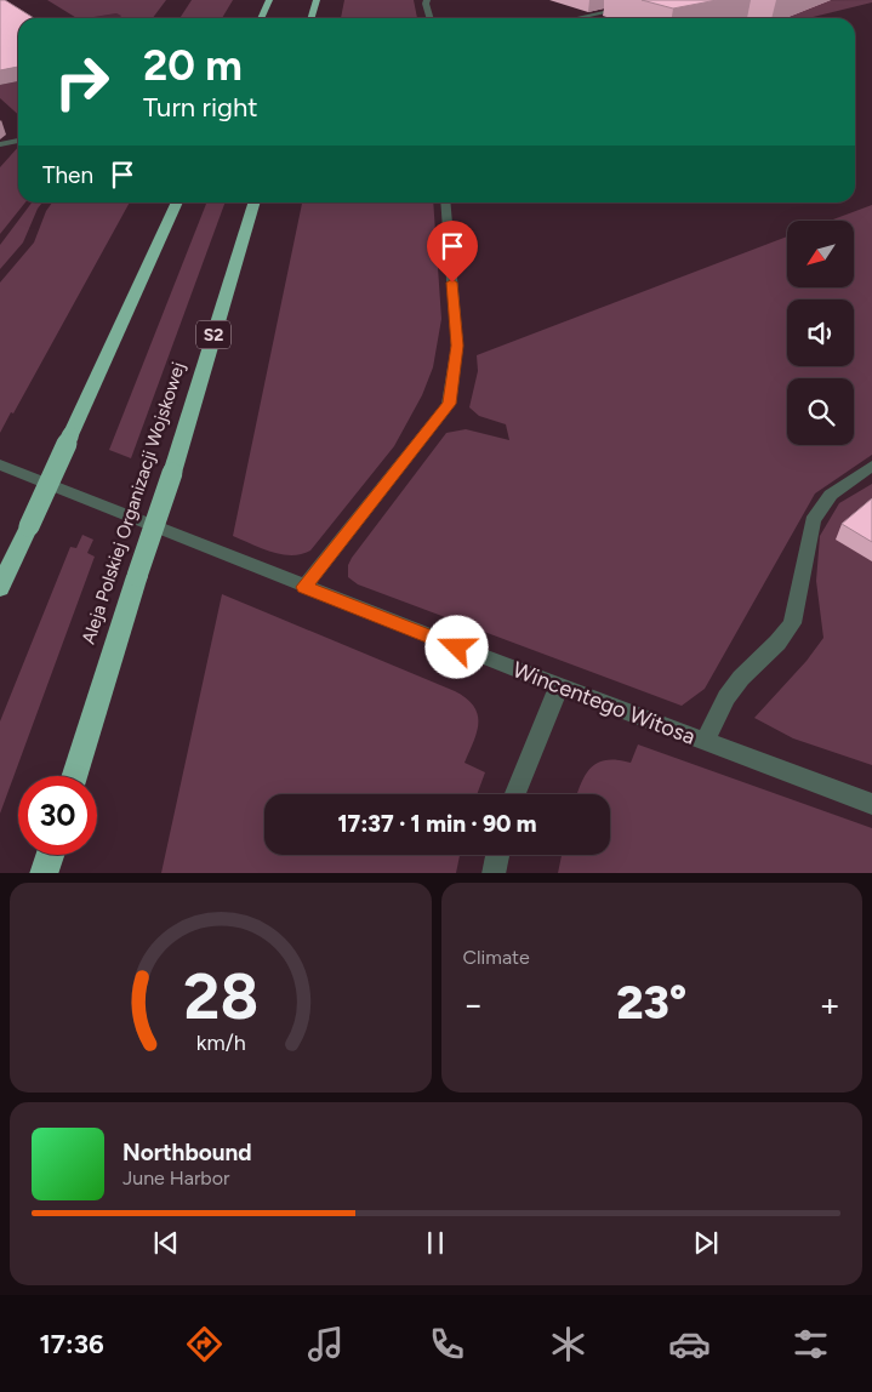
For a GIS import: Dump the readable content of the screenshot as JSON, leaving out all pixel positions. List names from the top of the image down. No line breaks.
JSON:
{"streets":{"highway":["S2","Aleja Polskiej Organizacji Wojskowej"],"street":["Wincentego Witosa"]},"north":"bottom left","page":{"turn":["20 m","Turn right"],"then":"Then","limit":"30","trip":"17:37 · 1 min · 90 m","tile":"Climate","heat":["−","23°","+"],"song":["Northbound","June Harbor"],"tabs":"17:36","gauge":["28","km/h"]}}
